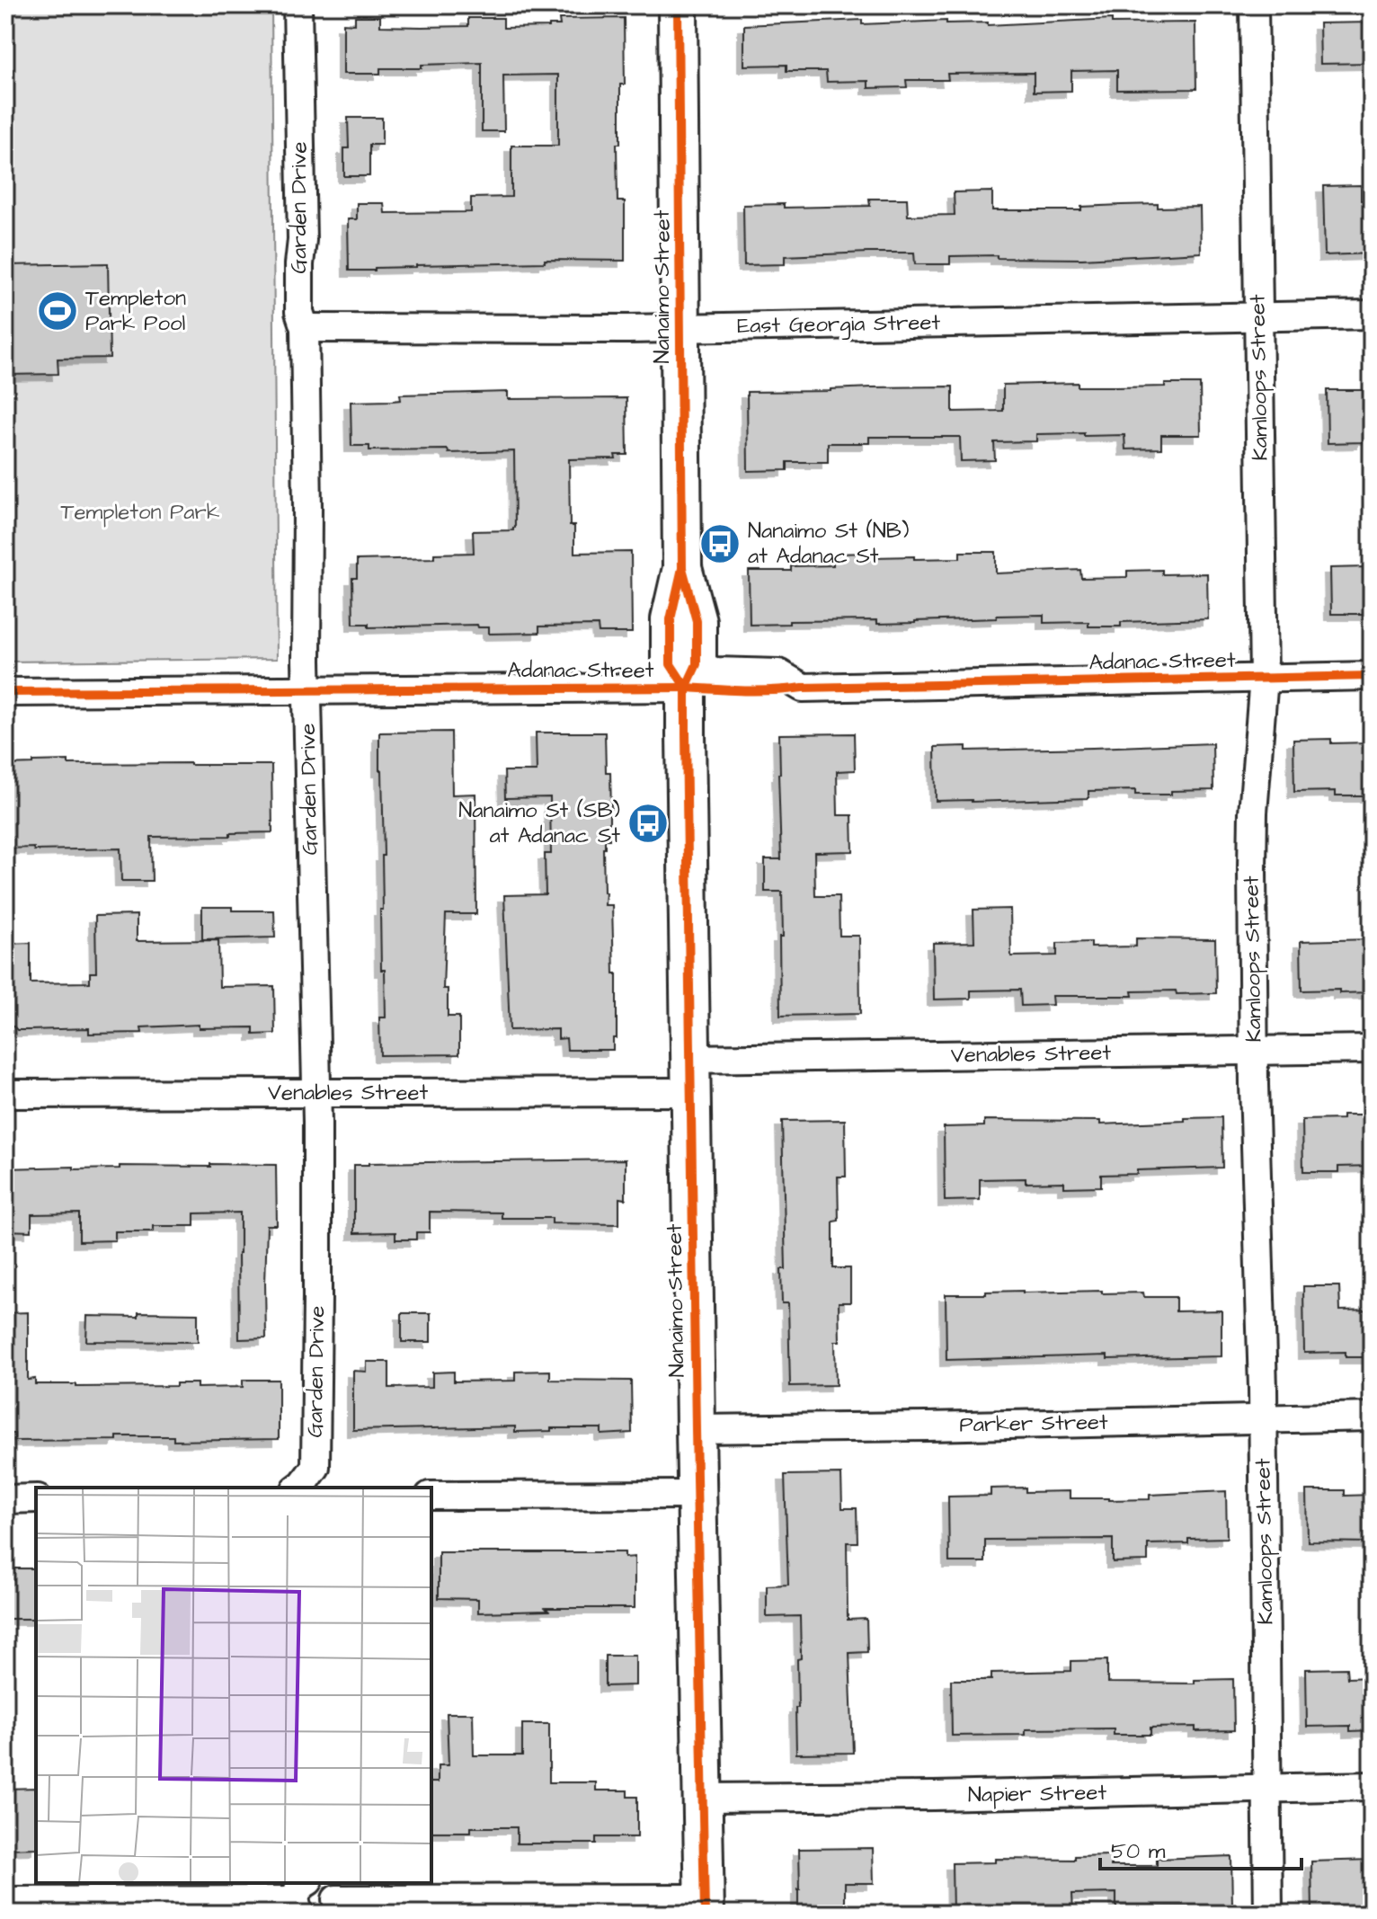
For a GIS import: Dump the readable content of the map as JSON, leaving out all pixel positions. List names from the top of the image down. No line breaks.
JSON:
{"streets":{"main road":["Nanaimo Street"],"street":["Garden Drive","East Georgia Street","Kamloops Street","Adanac Street","Venables Street","Parker Street","Napier Street"]},"crossings":[["Garden Drive","East Georgia Street"],["Garden Drive","Adanac Street"],["Garden Drive","Venables Street"],["Nanaimo Street","East Georgia Street"],["Nanaimo Street","Adanac Street"],["Nanaimo Street","Venables Street"],["Nanaimo Street","Parker Street"],["Nanaimo Street","Napier Street"],["East Georgia Street","Kamloops Street"],["Kamloops Street","Adanac Street"],["Kamloops Street","Venables Street"],["Kamloops Street","Parker Street"],["Kamloops Street","Napier Street"]],"parks":["Templeton Park"],"places":{"sports":["Templeton Park Pool"],"bus stop":["Nanaimo St (NB) at Adanac St","Nanaimo St (SB) at Adanac St"]},"scale_bar":"50 m"}
